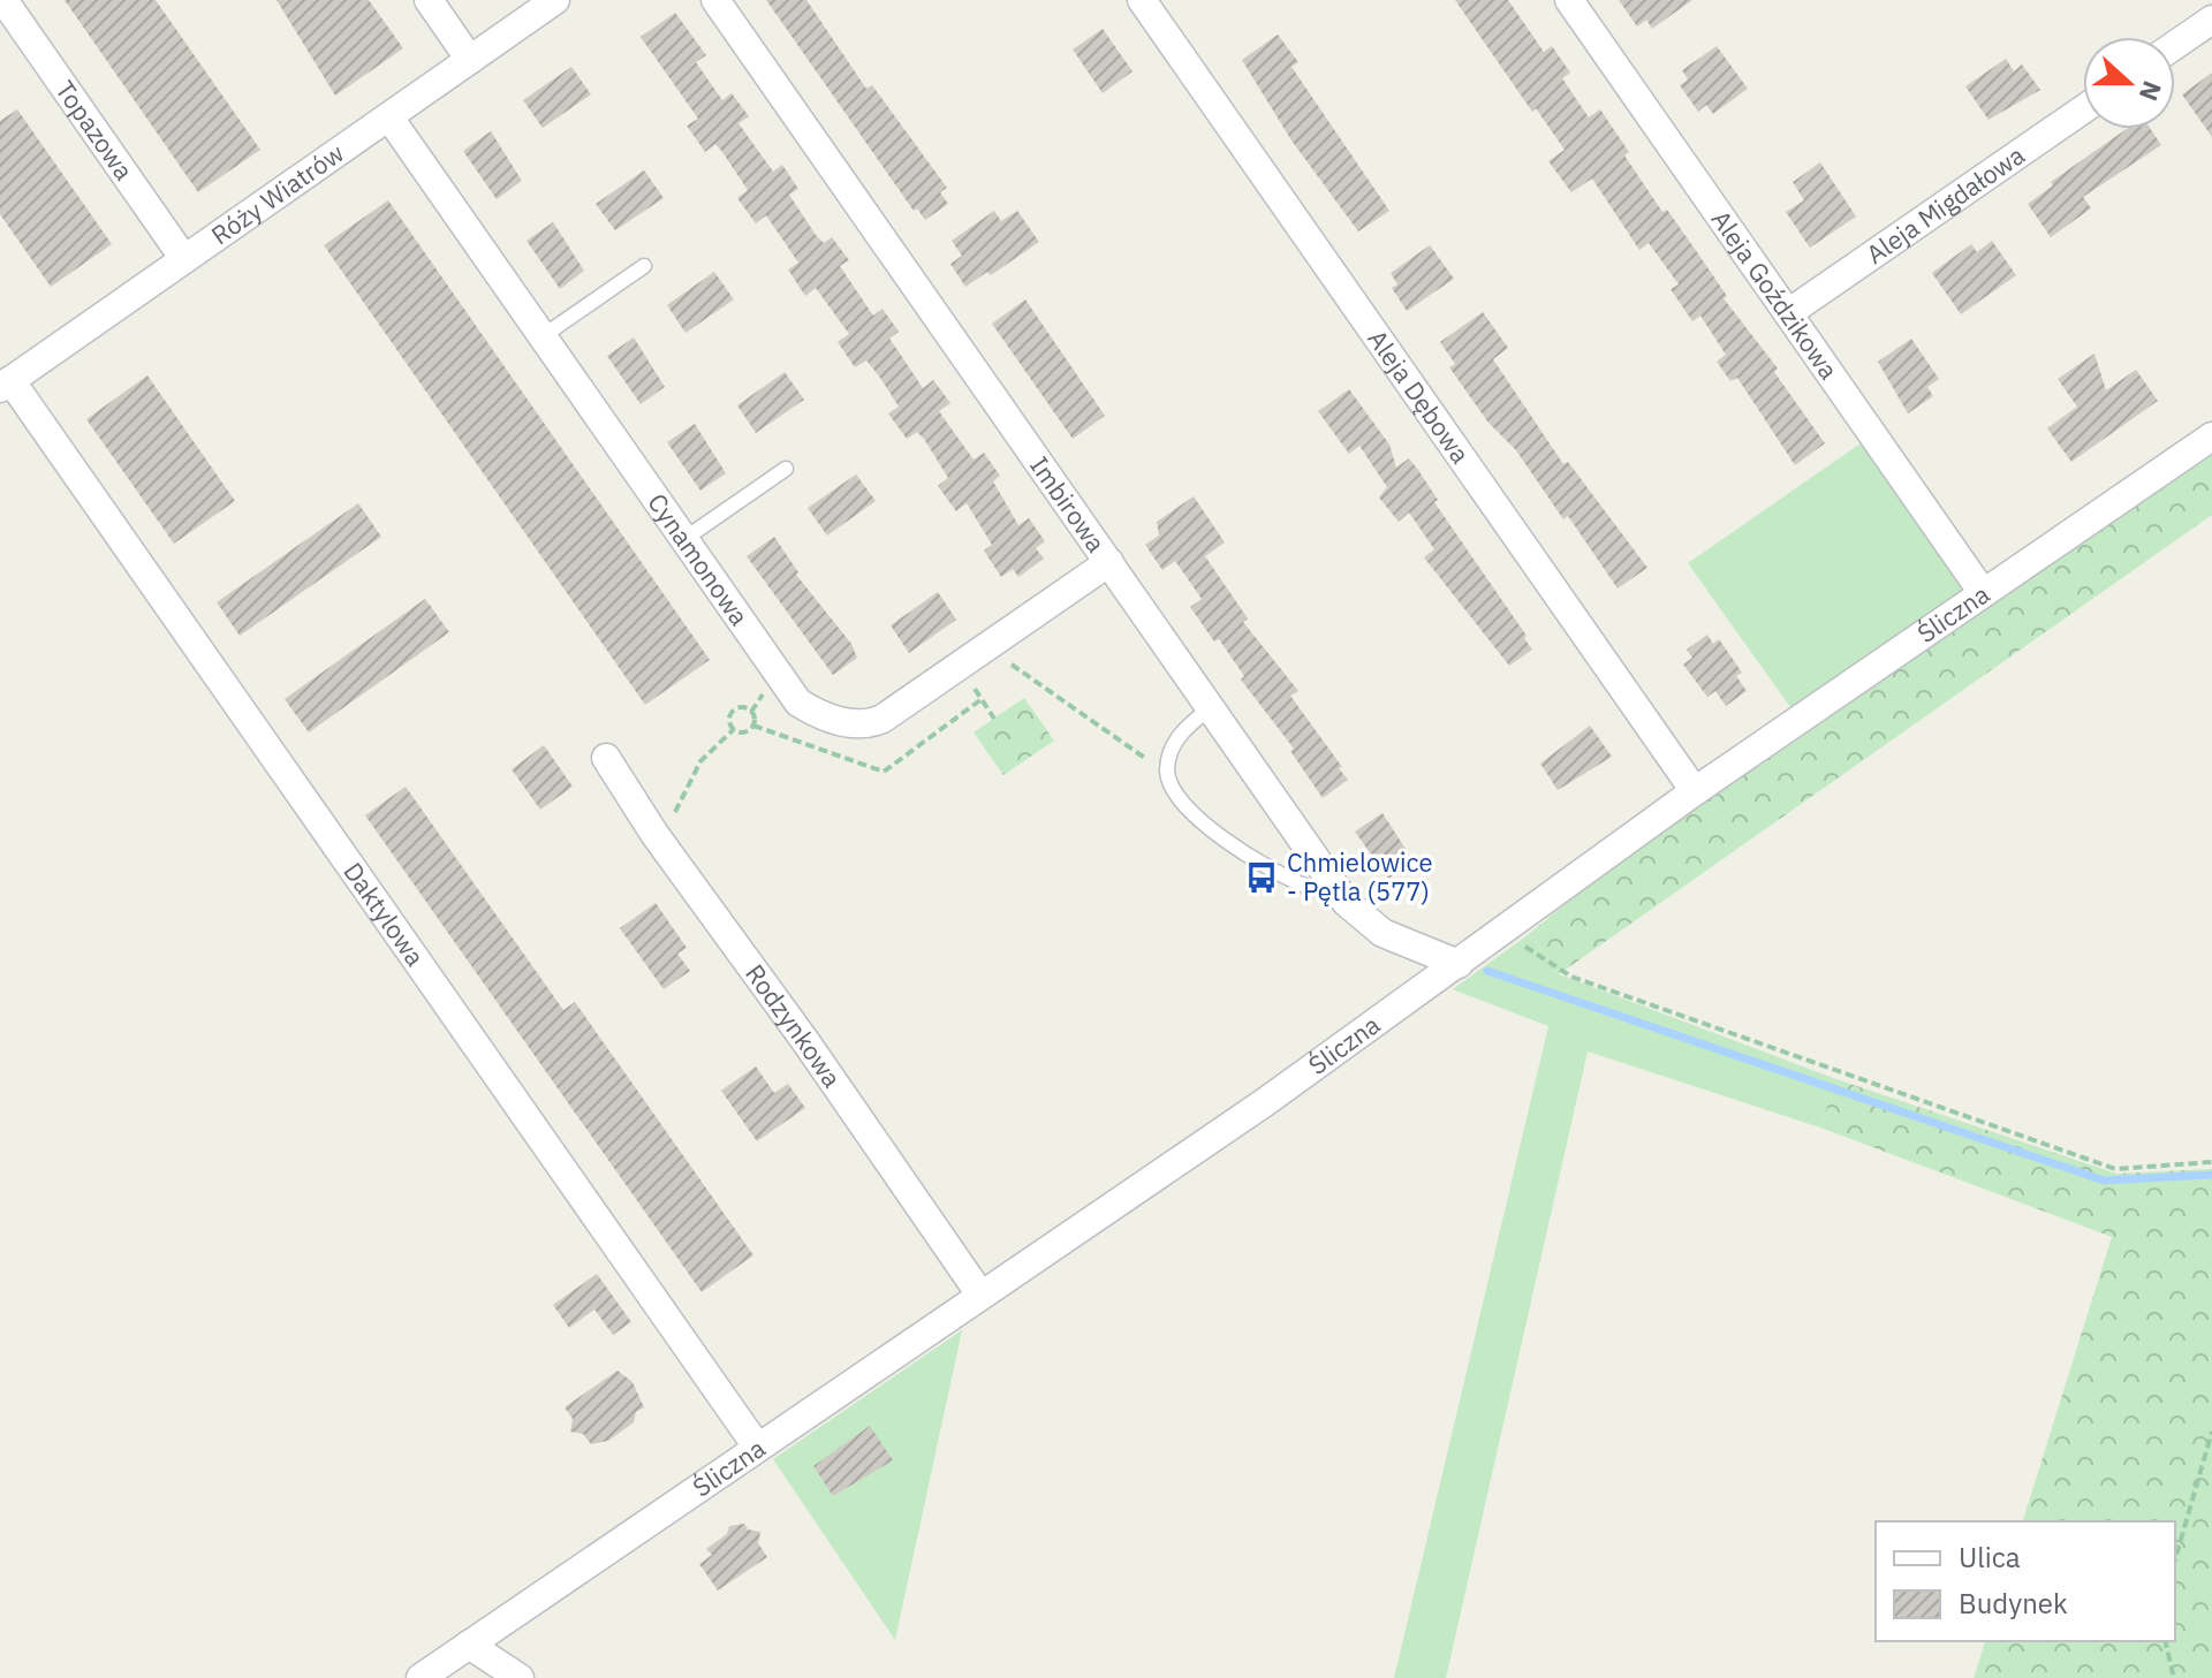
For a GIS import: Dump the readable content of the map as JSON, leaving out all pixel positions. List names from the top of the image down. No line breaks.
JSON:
{"streets":{"street":["Topazowa","Róży Wiatrów","Aleja Migdałowa","Aleja Goździkowa","Aleja Dębowa","Imbirowa","Cynamonowa","Śliczna","Daktylowa","Rodzynkowa"]},"crossings":[["Topazowa","Róży Wiatrów"],["Róży Wiatrów","Cynamonowa"],["Róży Wiatrów","Daktylowa"],["Aleja Migdałowa","Aleja Goździkowa"],["Aleja Goździkowa","Śliczna"],["Aleja Dębowa","Śliczna"],["Imbirowa","Cynamonowa"],["Imbirowa","Śliczna"],["Śliczna","Daktylowa"],["Śliczna","Rodzynkowa"]],"places":{"bus stop":["Chmielowice - Pętla (577)"]},"legend":["Ulica","Budynek"],"north":"right"}
